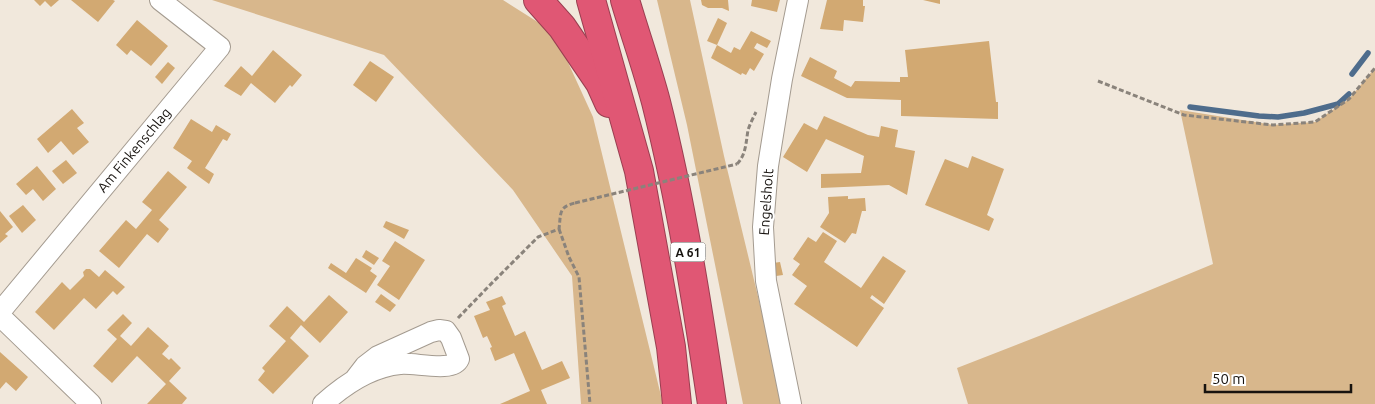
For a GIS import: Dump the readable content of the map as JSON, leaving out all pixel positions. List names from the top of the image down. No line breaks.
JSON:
{"streets":{"highway":["A 61"],"street":["Am Finkenschlag","Engelsholt"]},"scale_bar":"50 m"}
